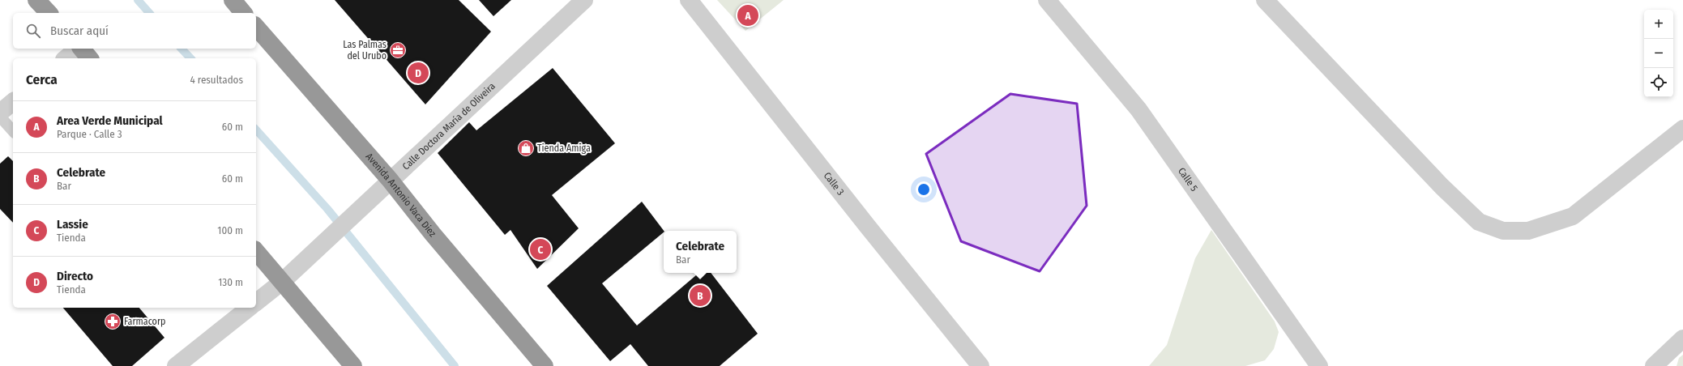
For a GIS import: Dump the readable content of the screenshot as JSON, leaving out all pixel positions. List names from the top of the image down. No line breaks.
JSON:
{"streets":{"highway":["Avenida Antonio Vaca Diez"],"street":["Calle Doctora María de Oliveira","Calle 5","Calle 3"]},"crossings":[["Calle Doctora María de Oliveira","Avenida Antonio Vaca Diez"]],"places":{"office":["Las Palmas del Urubo"],"shop":["Tienda Amiga"],"pharmacy":["Farmacorp"]},"page":{"pins":["A","D","C","B"],"map_buttons":["+","−"],"search":"Buscar aquí","heading":["Cerca","4 resultados"],"list":[{"mark":"A","name":"Area Verde Municipal","note":"Parque · Calle 3","value":"60 m"},{"mark":"B","name":"Celebrate","note":"Bar","value":"60 m"},{"mark":"C","name":"Lassie","note":"Tienda","value":"100 m"},{"mark":"D","name":"Directo","note":"Tienda","value":"130 m"}],"popup":["Celebrate","Bar"]}}
